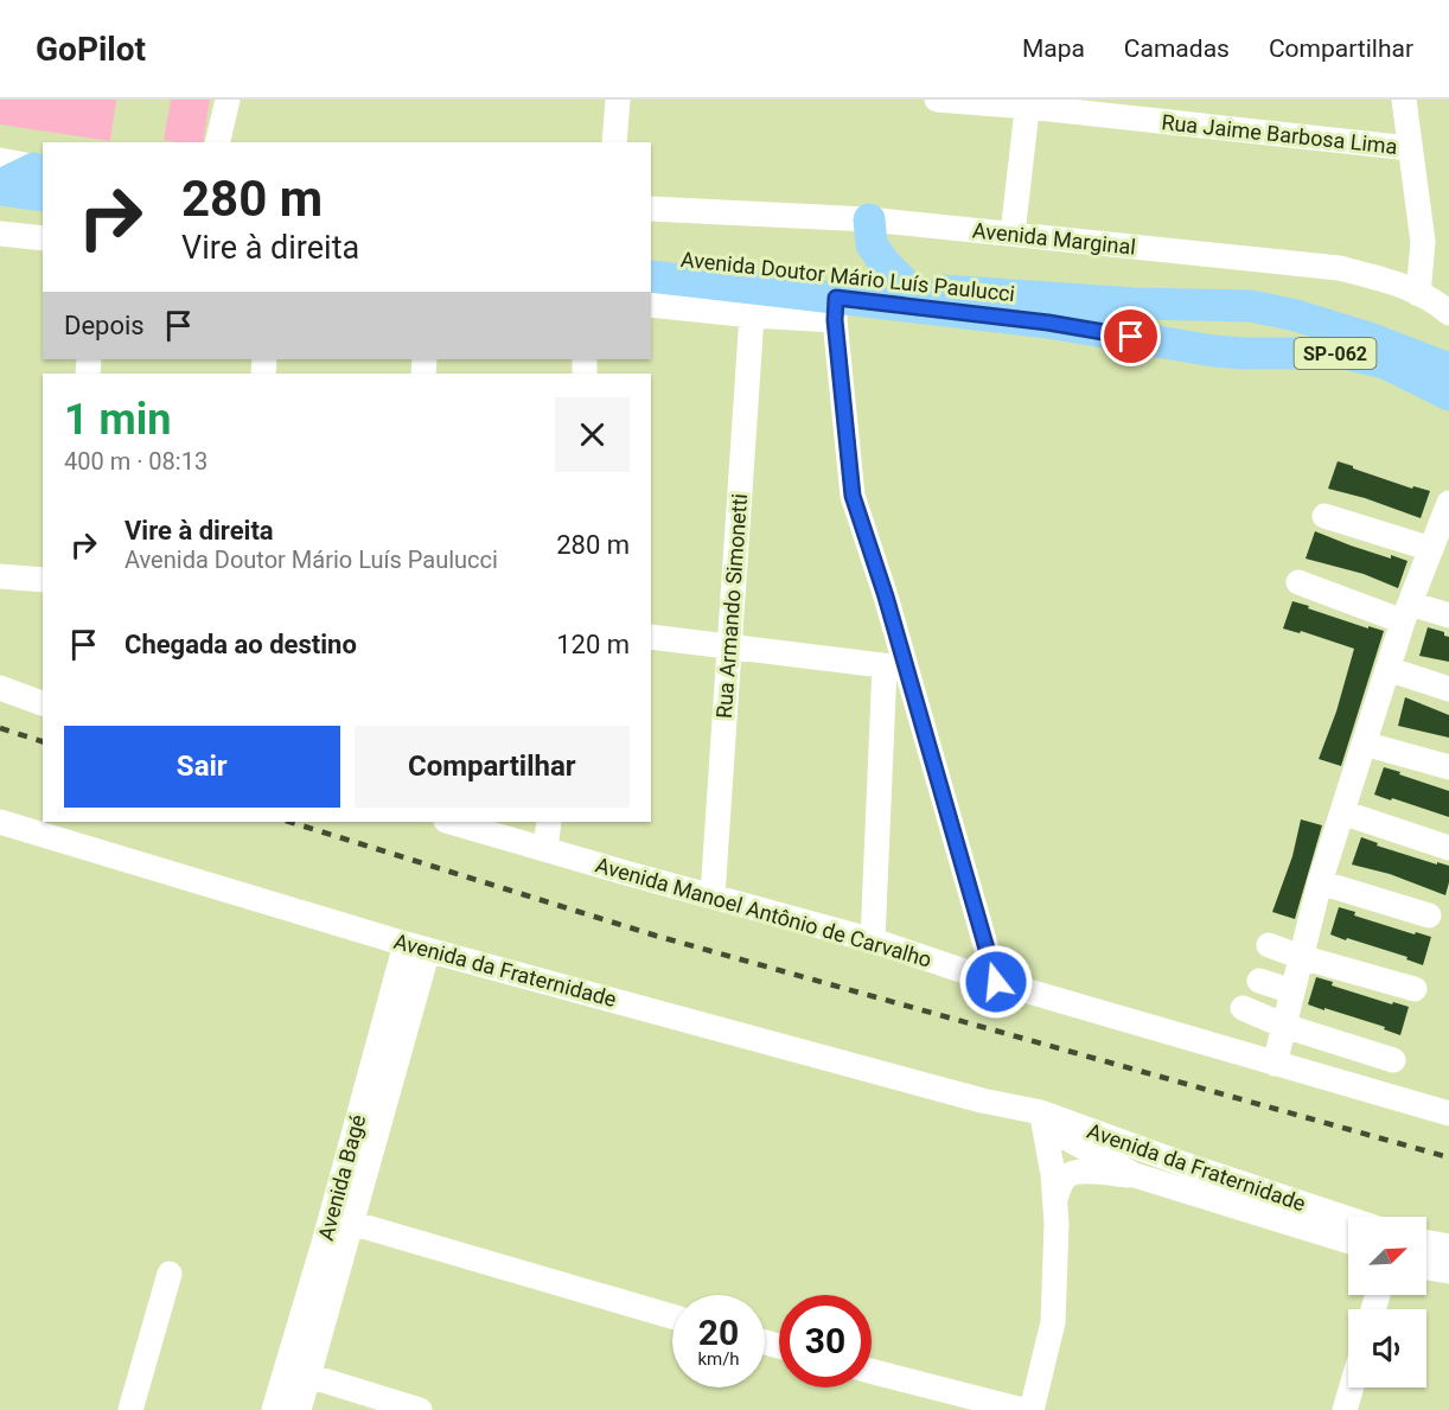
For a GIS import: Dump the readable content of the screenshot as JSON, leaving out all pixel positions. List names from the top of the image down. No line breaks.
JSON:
{"streets":{"main road":["Avenida Doutor Mário Luís Paulucci","SP-062"],"street":["Rua Jaime Barbosa Lima","Avenida Marginal","Rua Armando Simonetti","Avenida Manoel Antônio de Carvalho","Avenida da Fraternidade","Avenida Bagé"]},"crossings":[["Avenida Doutor Mário Luís Paulucci","SP-062"],["Rua Armando Simonetti","Avenida Manoel Antônio de Carvalho"],["Avenida da Fraternidade","Avenida Bagé"]],"north":"top right","page":{"header":"GoPilot","nav":["Mapa","Camadas","Compartilhar"],"turn":["280 m","Vire à direita"],"then":"Depois","heading":["1 min","400 m · 08:13"],"list":[{"name":"Vire à direita","note":"Avenida Doutor Mário Luís Paulucci","value":"280 m"},{"name":"Chegada ao destino","value":"120 m"}],"buttons":["Sair","Compartilhar"],"speed":"20 km/h","limit":"30"}}
